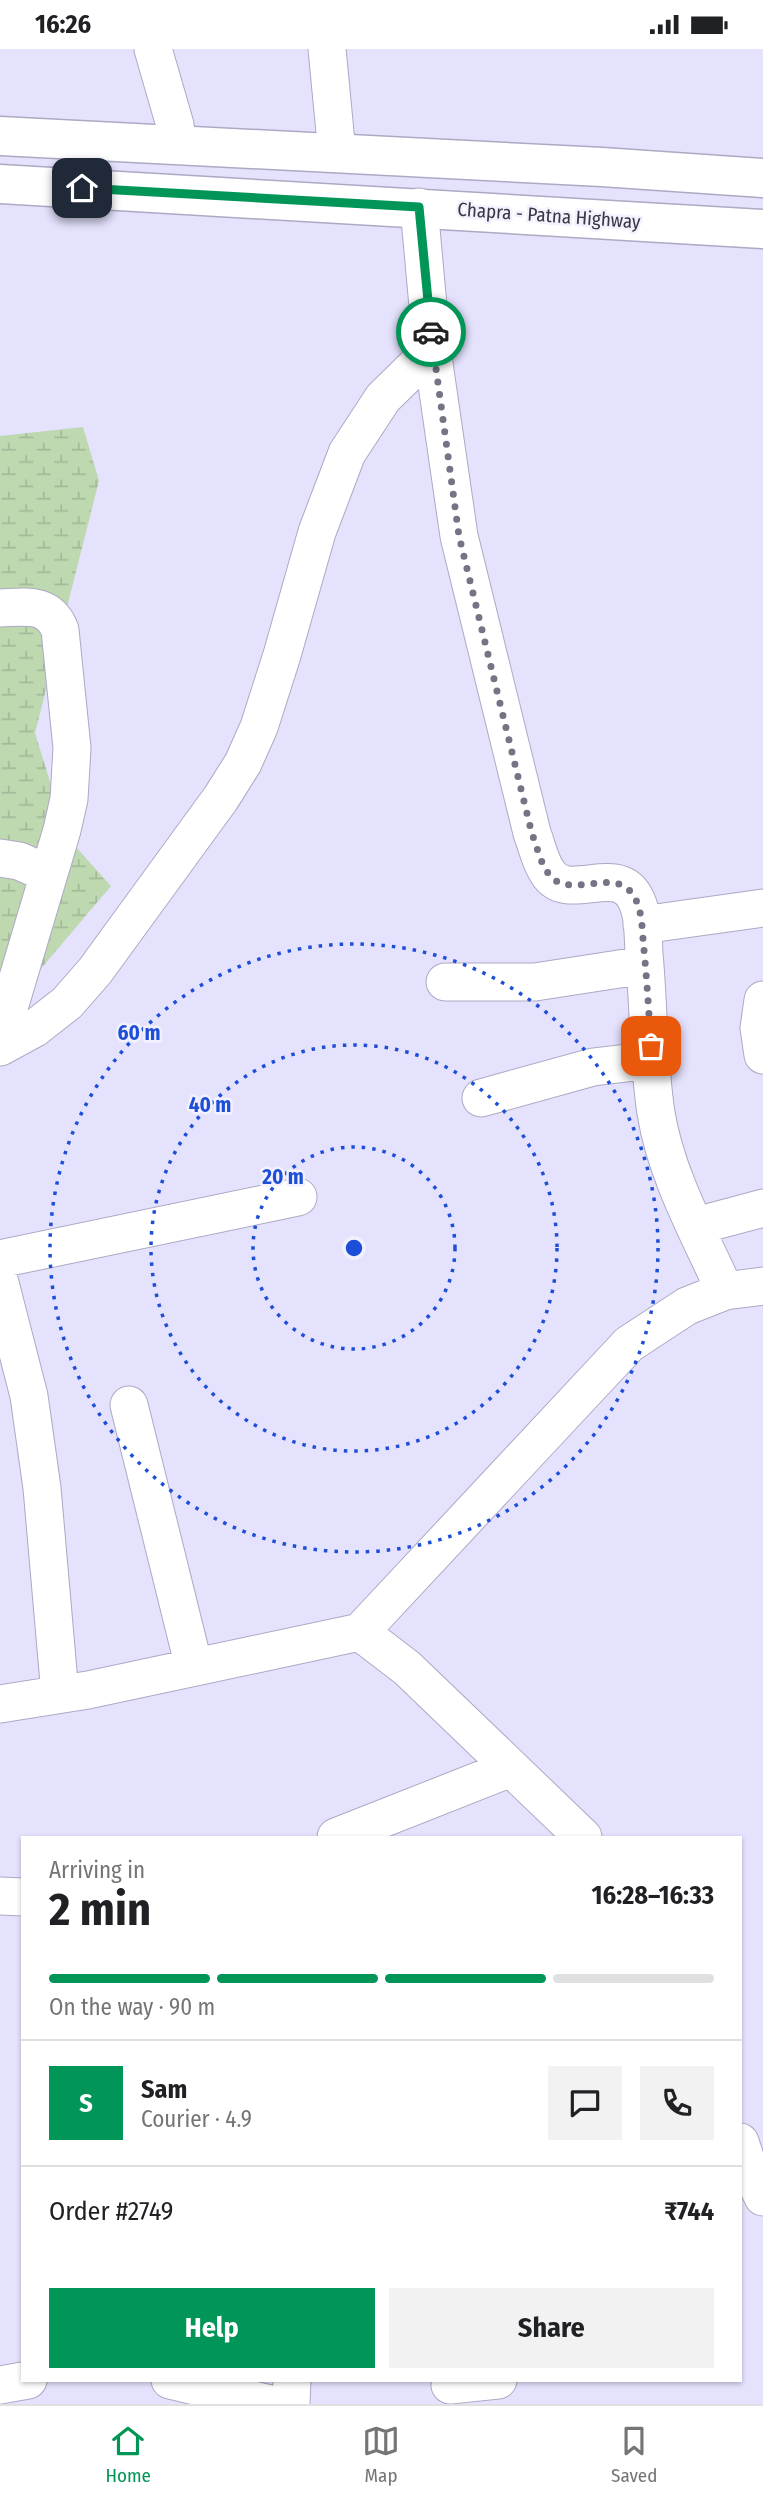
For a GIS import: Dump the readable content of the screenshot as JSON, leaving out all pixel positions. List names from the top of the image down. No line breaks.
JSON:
{"streets":{"highway":["Chapra - Patna Highway"]},"page":{"status":"16:26","heading":["2 min","Arriving in","16:28–16:33"],"panel":["Sam","Courier · 4.9","Order #2749","₹744"],"bar":"On the way · 90 m","round":"S","buttons":["Help","Share"],"tabs":["Home","Map","Saved"]},"rings":["60 m","40 m","20 m"]}
